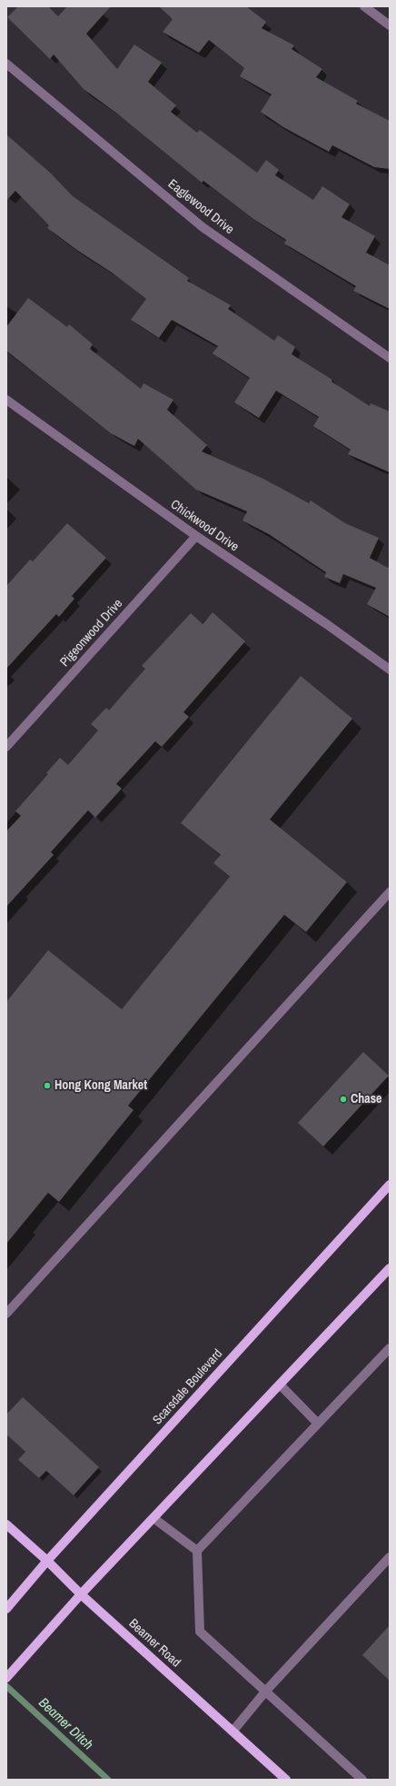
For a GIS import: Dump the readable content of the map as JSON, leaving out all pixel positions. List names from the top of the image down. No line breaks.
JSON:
{"streets":{"main road":["Scarsdale Boulevard","Beamer Road"],"street":["Eaglewood Drive","Chickwood Drive","Pigeonwood Drive"]},"crossings":[["Chickwood Drive","Pigeonwood Drive"],["Scarsdale Boulevard","Beamer Road"]],"water":["Beamer Ditch"],"places":["Hong Kong Market","Chase"]}
